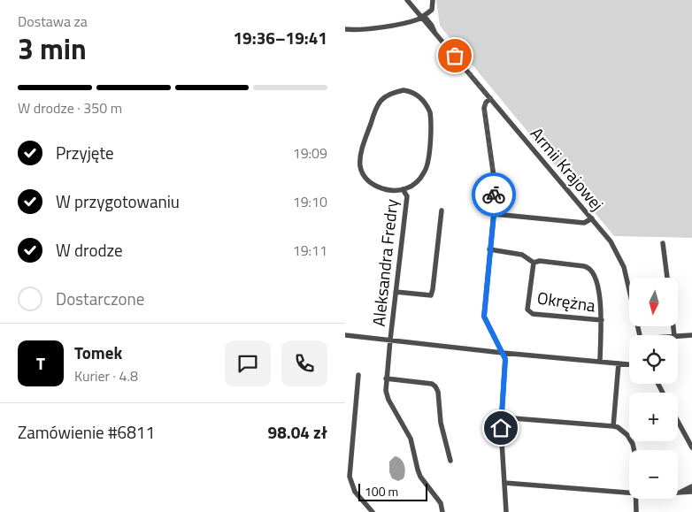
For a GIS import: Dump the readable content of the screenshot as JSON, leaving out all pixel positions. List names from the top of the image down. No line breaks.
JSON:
{"streets":{"street":["Armii Krajowej","Aleksandra Fredry","Okrężna"]},"scale_bar":"100 m","north":"bottom","page":{"heading":["3 min","Dostawa za","19:36–19:41"],"panel":["Tomek","Kurier · 4.8","Zamówienie #6811","98.04 zł"],"bar":"W drodze · 350 m","list":[["Przyjęte","19:09"],["W przygotowaniu","19:10"],["W drodze","19:11"],"Dostarczone"],"map_buttons":["+","−"],"round":"T","scale":"100 m"}}
